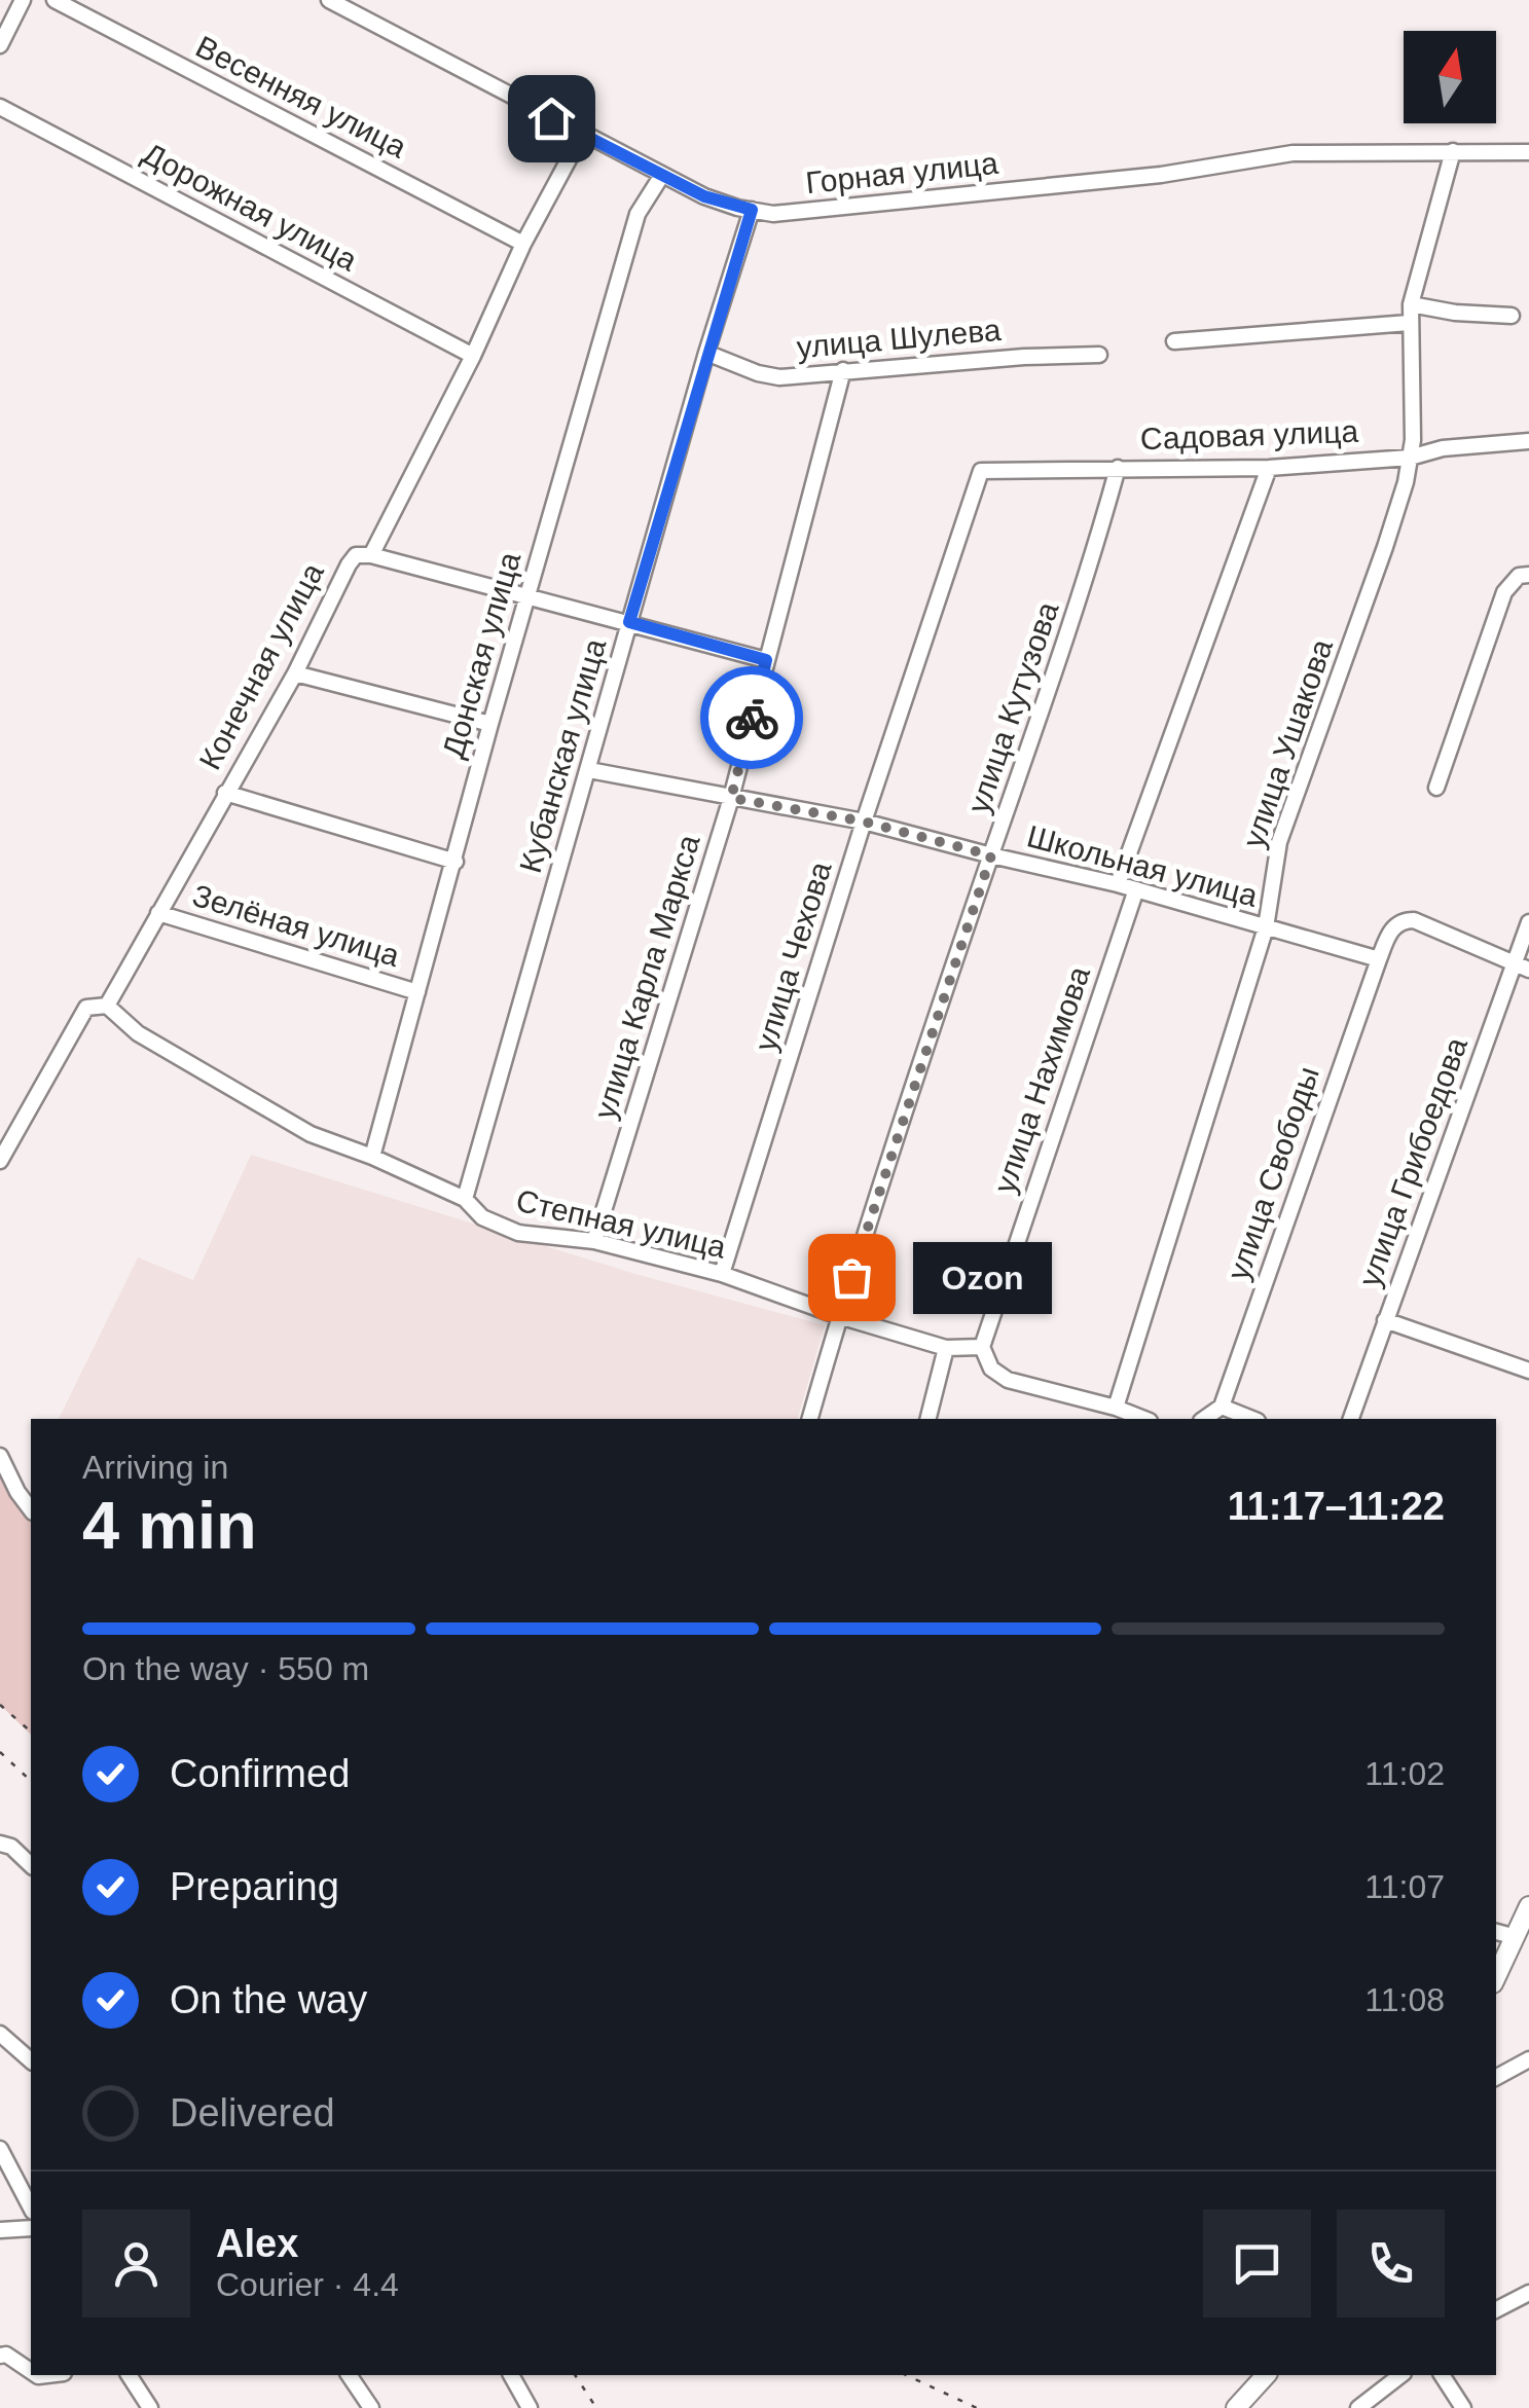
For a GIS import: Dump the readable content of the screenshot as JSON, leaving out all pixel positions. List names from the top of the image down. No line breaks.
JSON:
{"streets":{"street":["Весенняя улица","Горная улица","Дорожная улица","улица Шулева","Садовая улица","Донская улица","Конечная улица","улица Кутузова","улица Ушакова","Кубанская улица","Школьная улица","Зелёная улица","улица Чехова","улица Карла Маркса","улица Нахимова","улица Грибоедова","улица Свободы","Степная улица"]},"crossings":[["Весенняя улица","Конечная улица"],["Горная улица","Донская улица"],["Горная улица","Конечная улица"],["Горная улица","улица Ушакова"],["Горная улица","Кубанская улица"],["Дорожная улица","Конечная улица"],["улица Шулева","Кубанская улица"],["улица Шулева","улица Карла Маркса"],["Садовая улица","улица Кутузова"],["Садовая улица","улица Ушакова"],["Садовая улица","улица Чехова"],["Донская улица","Зелёная улица"],["Донская улица","Степная улица"],["Конечная улица","Зелёная улица"],["Конечная улица","Степная улица"],["улица Кутузова","Школьная улица"],["улица Кутузова","Степная улица"],["улица Ушакова","Школьная улица"],["Кубанская улица","Школьная улица"],["Кубанская улица","Степная улица"],["Школьная улица","улица Чехова"],["Школьная улица","улица Карла Маркса"],["Школьная улица","улица Нахимова"],["Школьная улица","улица Свободы"],["улица Чехова","Степная улица"],["улица Карла Маркса","Степная улица"],["улица Нахимова","Степная улица"]],"places":["Ozon"],"north":"top","page":{"bubble":"Ozon","heading":["4 min","Arriving in","11:17–11:22"],"panel":["Alex","Courier · 4.4"],"bar":"On the way · 550 m","list":[["Confirmed","11:02"],["Preparing","11:07"],["On the way","11:08"],"Delivered"]}}
